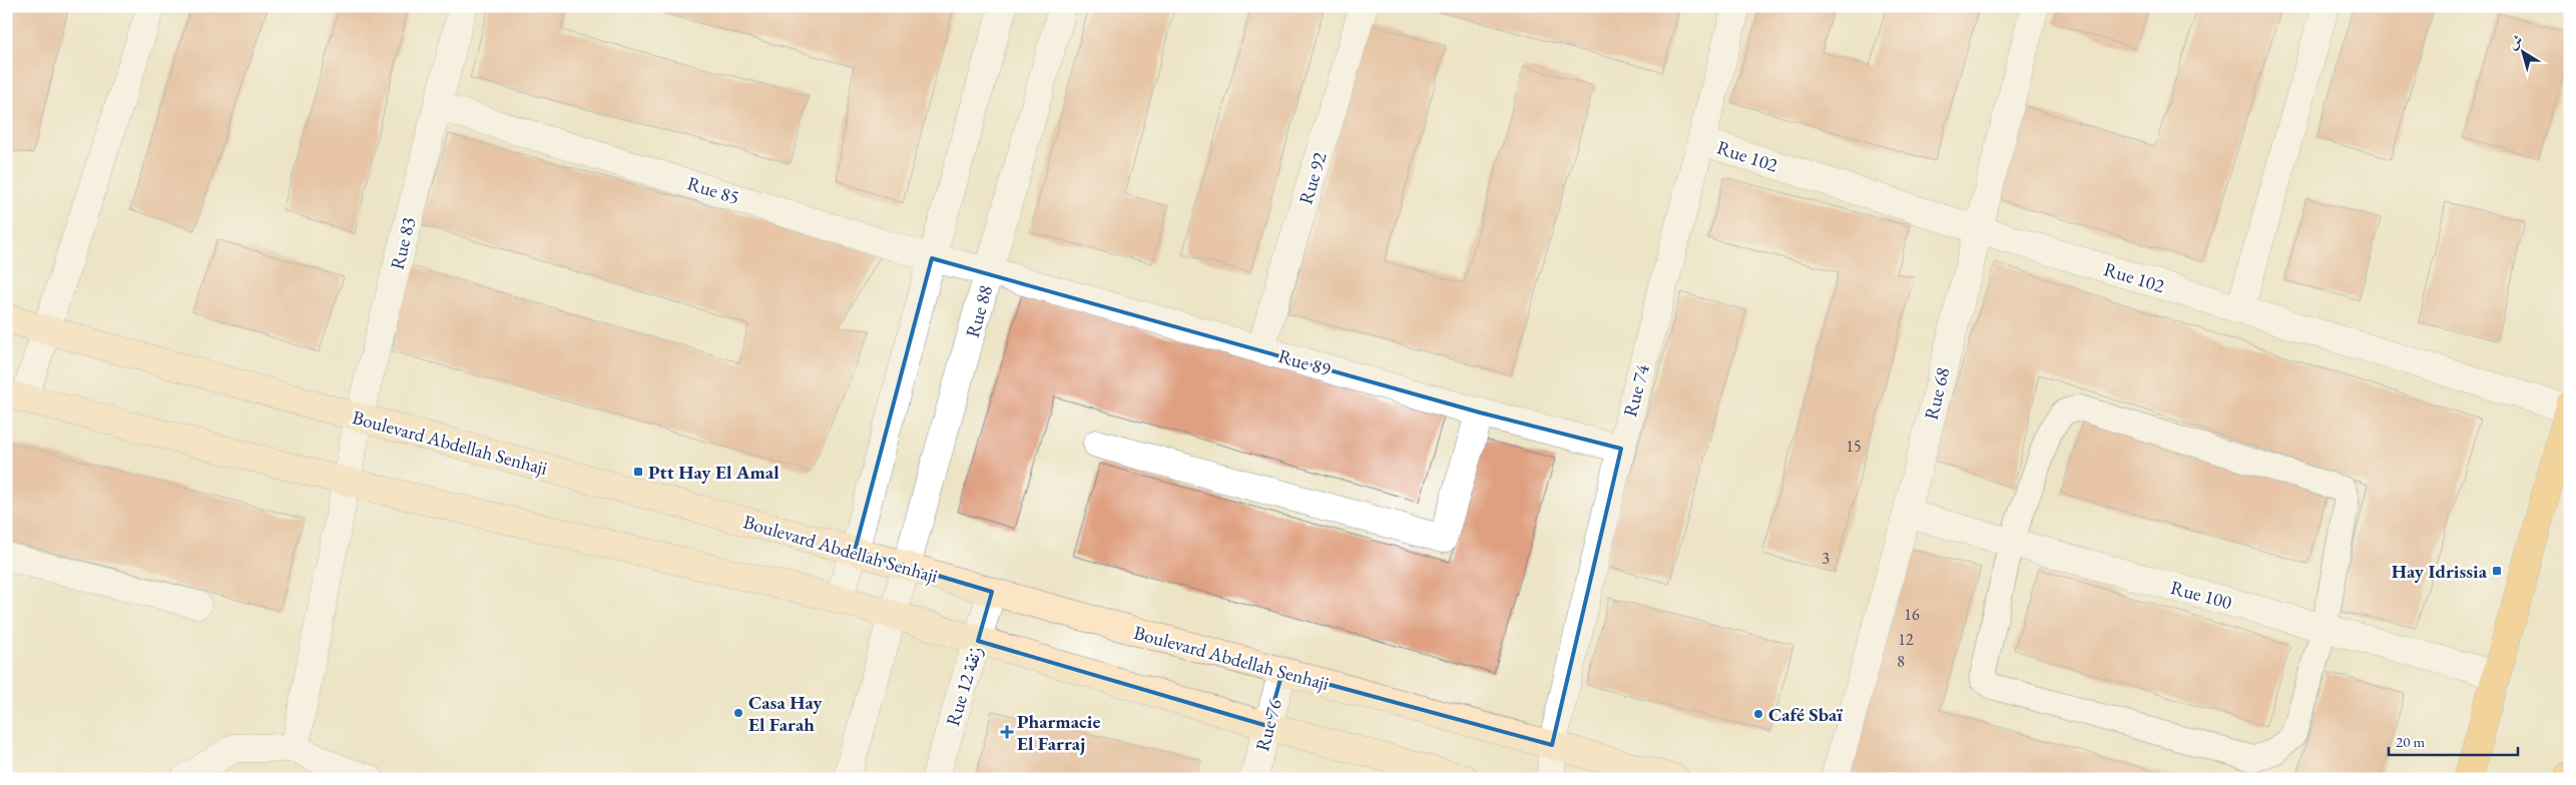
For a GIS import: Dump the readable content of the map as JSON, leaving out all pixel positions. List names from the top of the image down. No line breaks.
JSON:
{"streets":{"street":["Rue 102","Rue 92","Rue 85","Rue 83","Rue 88","Rue 89","Rue 74","Rue 68","Boulevard Abdellah Senhaji","Rue 100","Rue 12 زنقة","Rue 76"]},"crossings":[["Rue 102","Rue 74"],["Rue 102","Rue 68"],["Rue 92","Rue 89"],["Rue 85","Rue 83"],["Rue 85","Rue 88"],["Rue 85","Rue 89"],["Rue 83","Boulevard Abdellah Senhaji"],["Rue 88","Rue 89"],["Rue 88","Boulevard Abdellah Senhaji"],["Rue 89","Rue 74"],["Rue 74","Boulevard Abdellah Senhaji"],["Rue 68","Rue 100"],["Boulevard Abdellah Senhaji","Rue 12 زنقة"],["Boulevard Abdellah Senhaji","Rue 76"]],"places":{"transit":["Ptt Hay El Amal","Hay Idrissia"],"other":["Casa Hay El Farah","Café Sbaï"],"health":["Pharmacie El Farraj"]},"house_numbers":["15","3","16","12","8"],"scale_bar":"20 m","north":"top left"}
